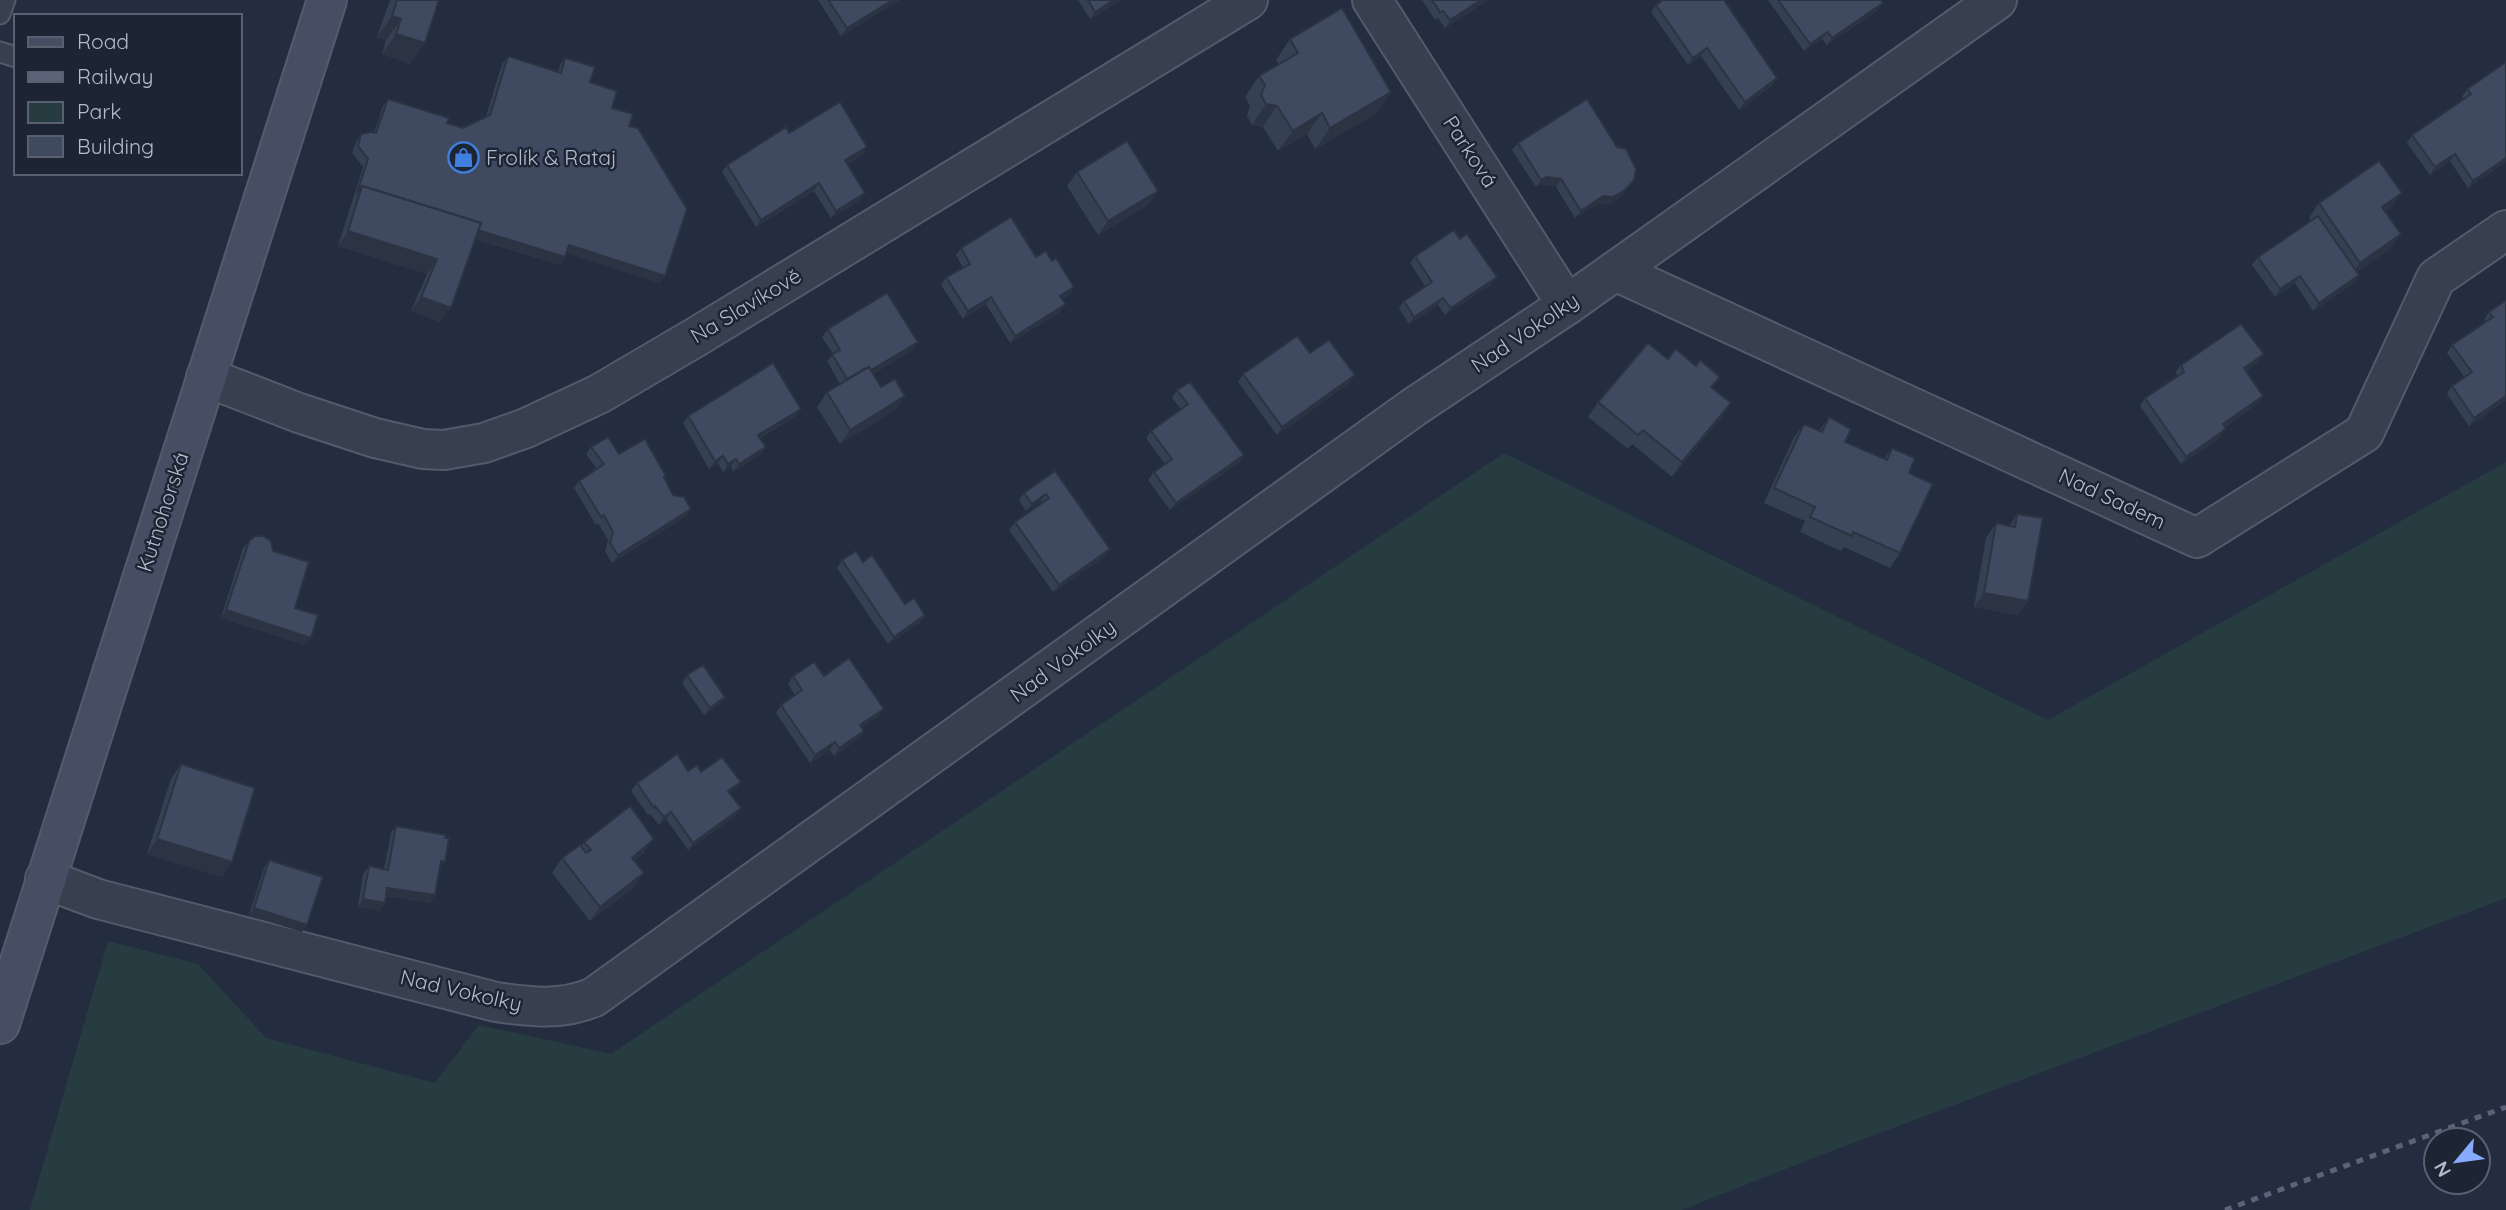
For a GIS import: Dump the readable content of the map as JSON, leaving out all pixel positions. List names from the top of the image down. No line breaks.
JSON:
{"streets":{"main road":["Kutnohorská"],"street":["Parková","Na Slavíkově","Nad Vokolky","Nad Sadem"]},"crossings":[["Parková","Nad Vokolky"],["Na Slavíkově","Kutnohorská"],["Nad Vokolky","Nad Sadem"],["Nad Vokolky","Kutnohorská"]],"places":{"shop":["Frolík & Rataj"]},"legend":["Road","Railway","Park","Building"],"north":"bottom left"}
